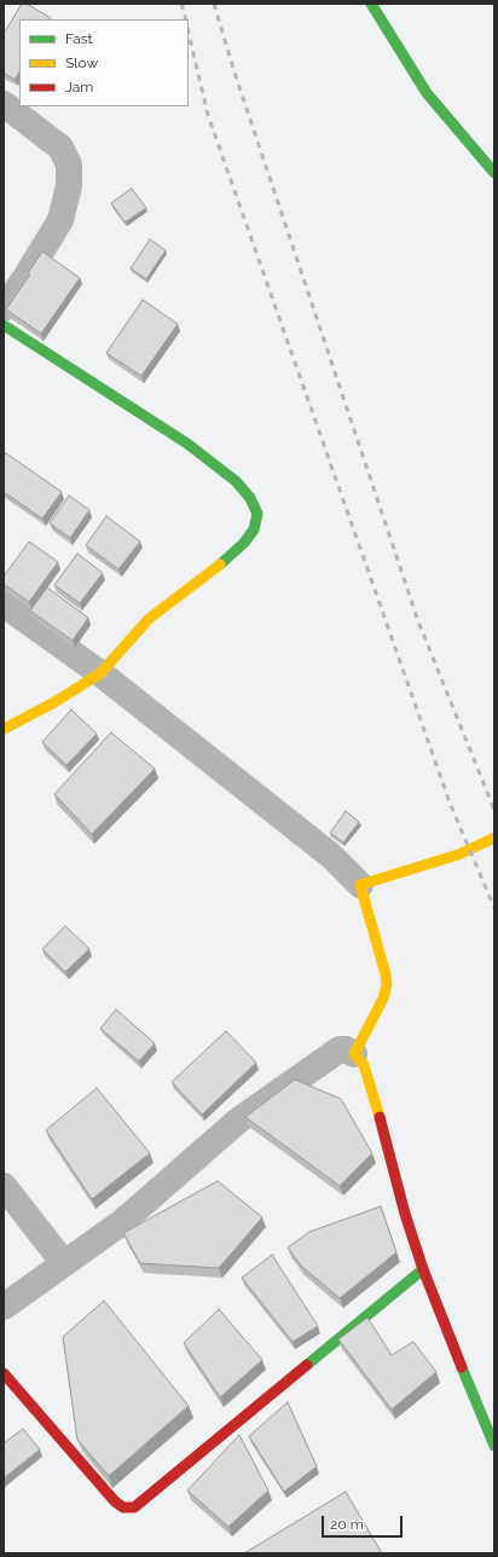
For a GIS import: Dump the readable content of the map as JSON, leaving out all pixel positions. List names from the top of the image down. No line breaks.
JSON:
{"legend":["Fast","Slow","Jam"],"scale_bar":"20 m"}
